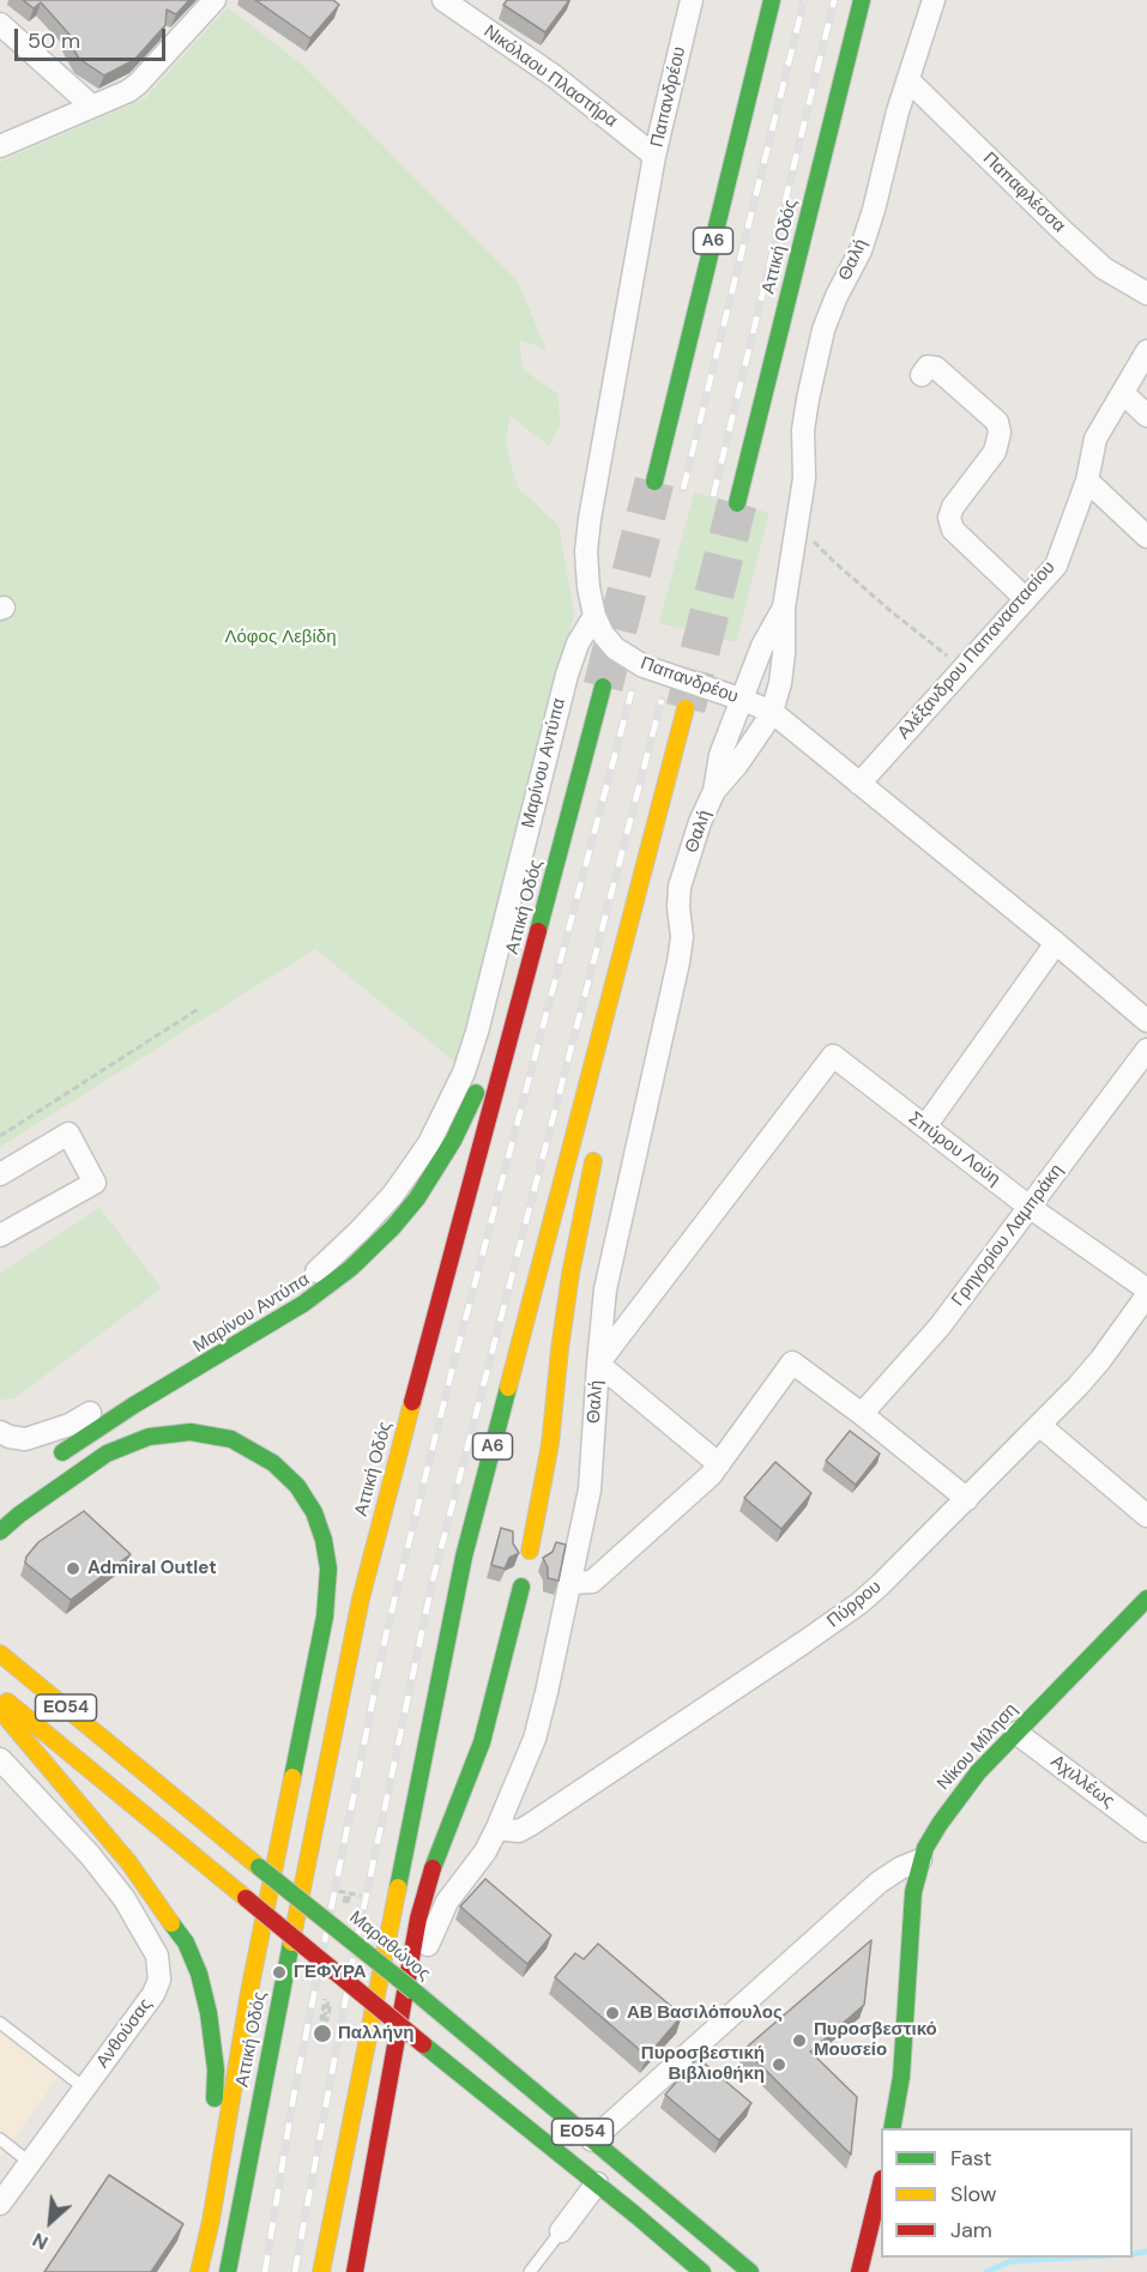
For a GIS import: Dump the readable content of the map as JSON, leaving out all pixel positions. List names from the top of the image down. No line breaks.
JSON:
{"streets":{"main road":["Α6","Αττική Οδός","ΕΟ54","Νίκου Μίληση","Μαραθώνος"],"street":["Νικόλαου Πλαστήρα","Παπανδρέου","Παπαφλέσσα","Θαλή","Αλέξανδρου Παπαναστασίου","Μαρίνου Αντύπα","Σπύρου Λούη","Γρηγορίου Λαμπράκη","Πύρρου","Αχιλλέως","Ανθούσας"]},"crossings":[["Νικόλαου Πλαστήρα","Παπανδρέου"],["Παπανδρέου","Θαλή"],["Παπανδρέου","Αλέξανδρου Παπαναστασίου"],["Παπανδρέου","Μαρίνου Αντύπα"],["Παπαφλέσσα","Θαλή"],["Θαλή","Σπύρου Λούη"],["Θαλή","Πύρρου"],["Θαλή","Μαραθώνος"],["Σπύρου Λούη","Γρηγορίου Λαμπράκη"],["Νίκου Μίληση","Αχιλλέως"]],"parks":["Λόφος Λεβίδη"],"places":["Admiral Outlet","ΓΕΦΥΡΑ","ΑΒ Βασιλόπουλος","Παλλήνη","Πυροσβεστικό Μουσείο","Πυροσβεστική Βιβλιοθήκη"],"legend":["Fast","Slow","Jam"],"scale_bar":"50 m","north":"bottom left"}
